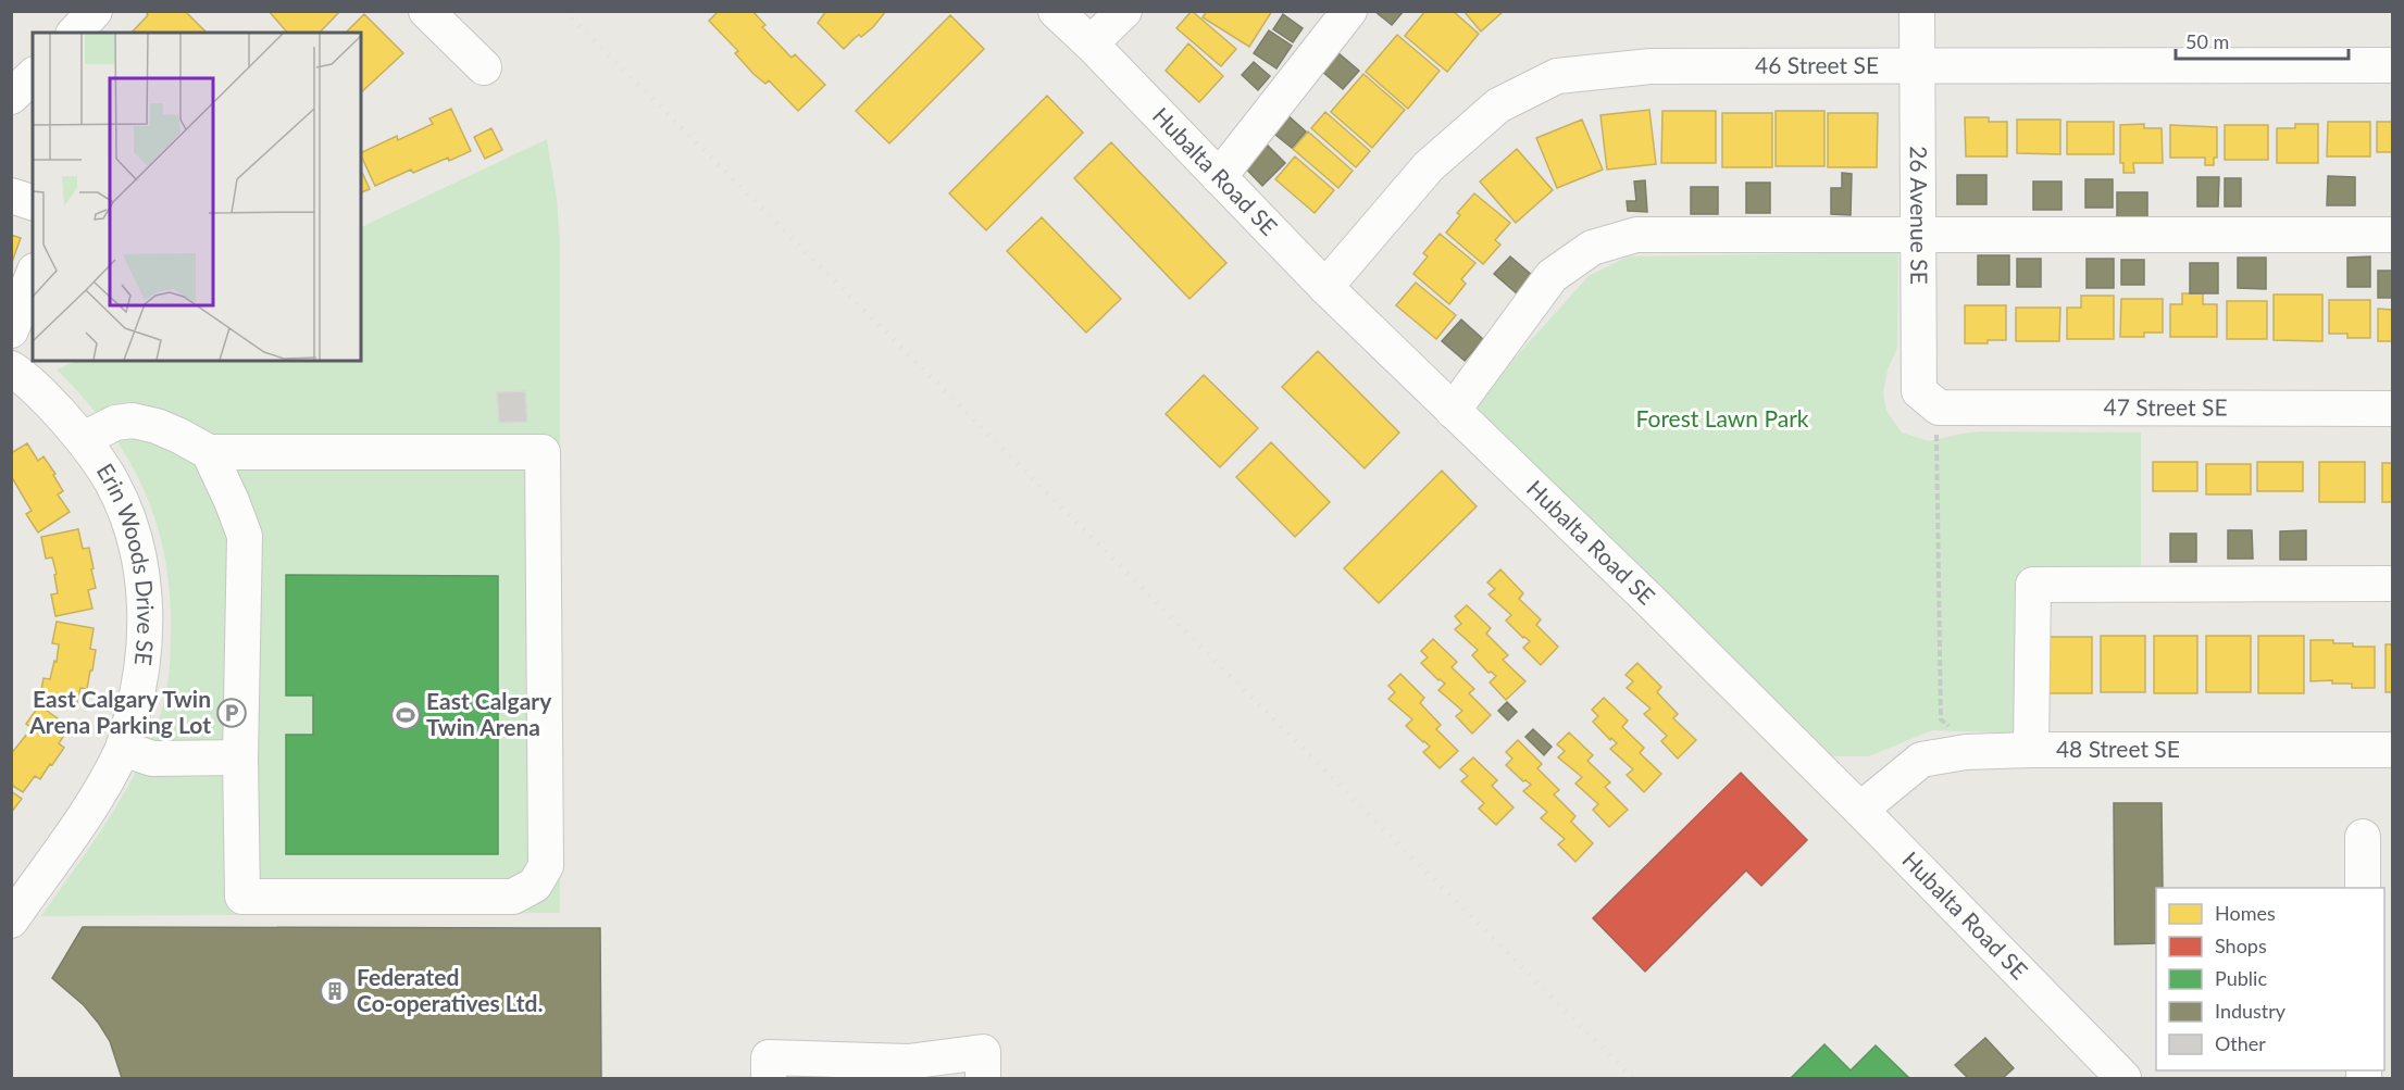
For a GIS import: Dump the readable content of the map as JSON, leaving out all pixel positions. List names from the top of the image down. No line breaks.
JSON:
{"streets":{"street":["46 Street SE","Hubalta Road SE","26 Avenue SE","47 Street SE","Erin Woods Drive SE","48 Street SE"]},"crossings":[["46 Street SE","Hubalta Road SE"],["46 Street SE","26 Avenue SE"],["Hubalta Road SE","48 Street SE"],["26 Avenue SE","47 Street SE"]],"parks":["Forest Lawn Park"],"places":{"parking":["East Calgary Twin Arena Parking Lot"],"sports":["East Calgary Twin Arena"],"building":["Federated Co-operatives Ltd."]},"legend":["Homes","Shops","Public","Industry","Other"],"scale_bar":"50 m"}
